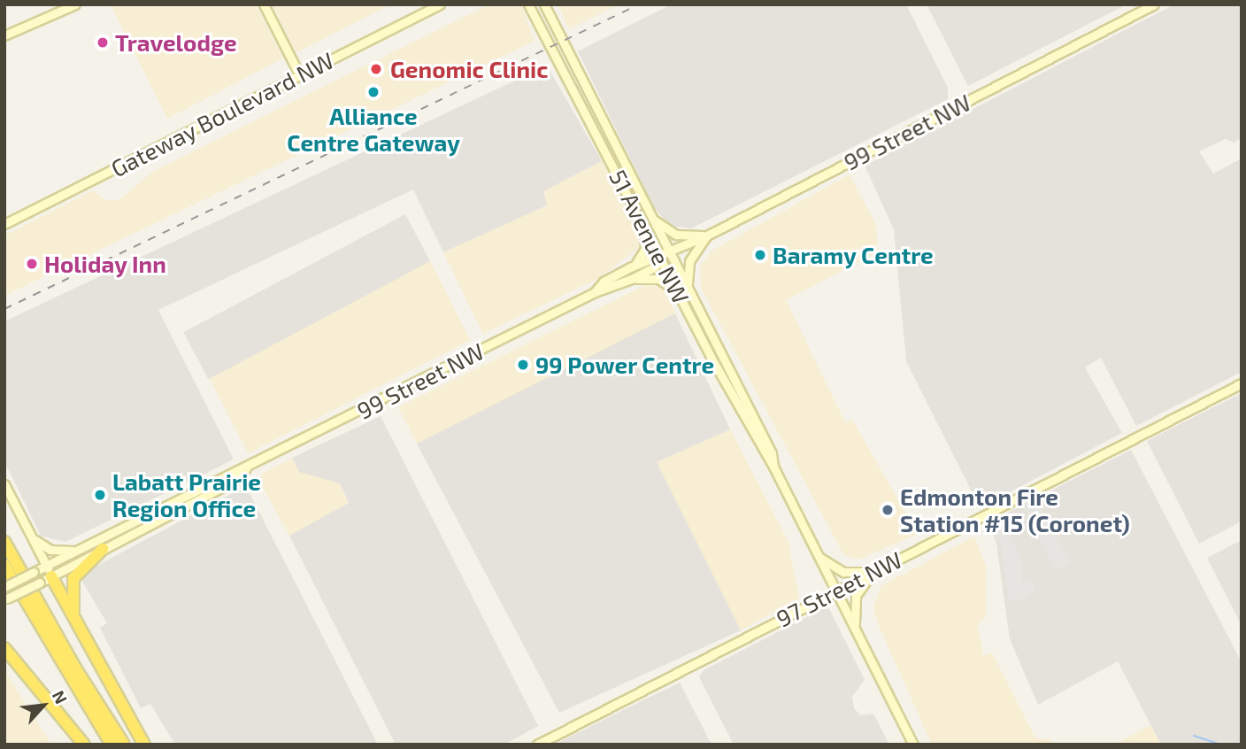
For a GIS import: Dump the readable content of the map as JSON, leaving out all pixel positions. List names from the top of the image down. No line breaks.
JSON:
{"streets":{"main road":["Gateway Boulevard NW","99 Street NW","51 Avenue NW","97 Street NW"]},"crossings":[["99 Street NW","51 Avenue NW"],["51 Avenue NW","97 Street NW"]],"places":["Travelodge","Genomic Clinic","Alliance Centre Gateway","Baramy Centre","Holiday Inn","99 Power Centre","Labatt Prairie Region Office","Edmonton Fire Station #15 (Coronet)"],"north":"top right"}
